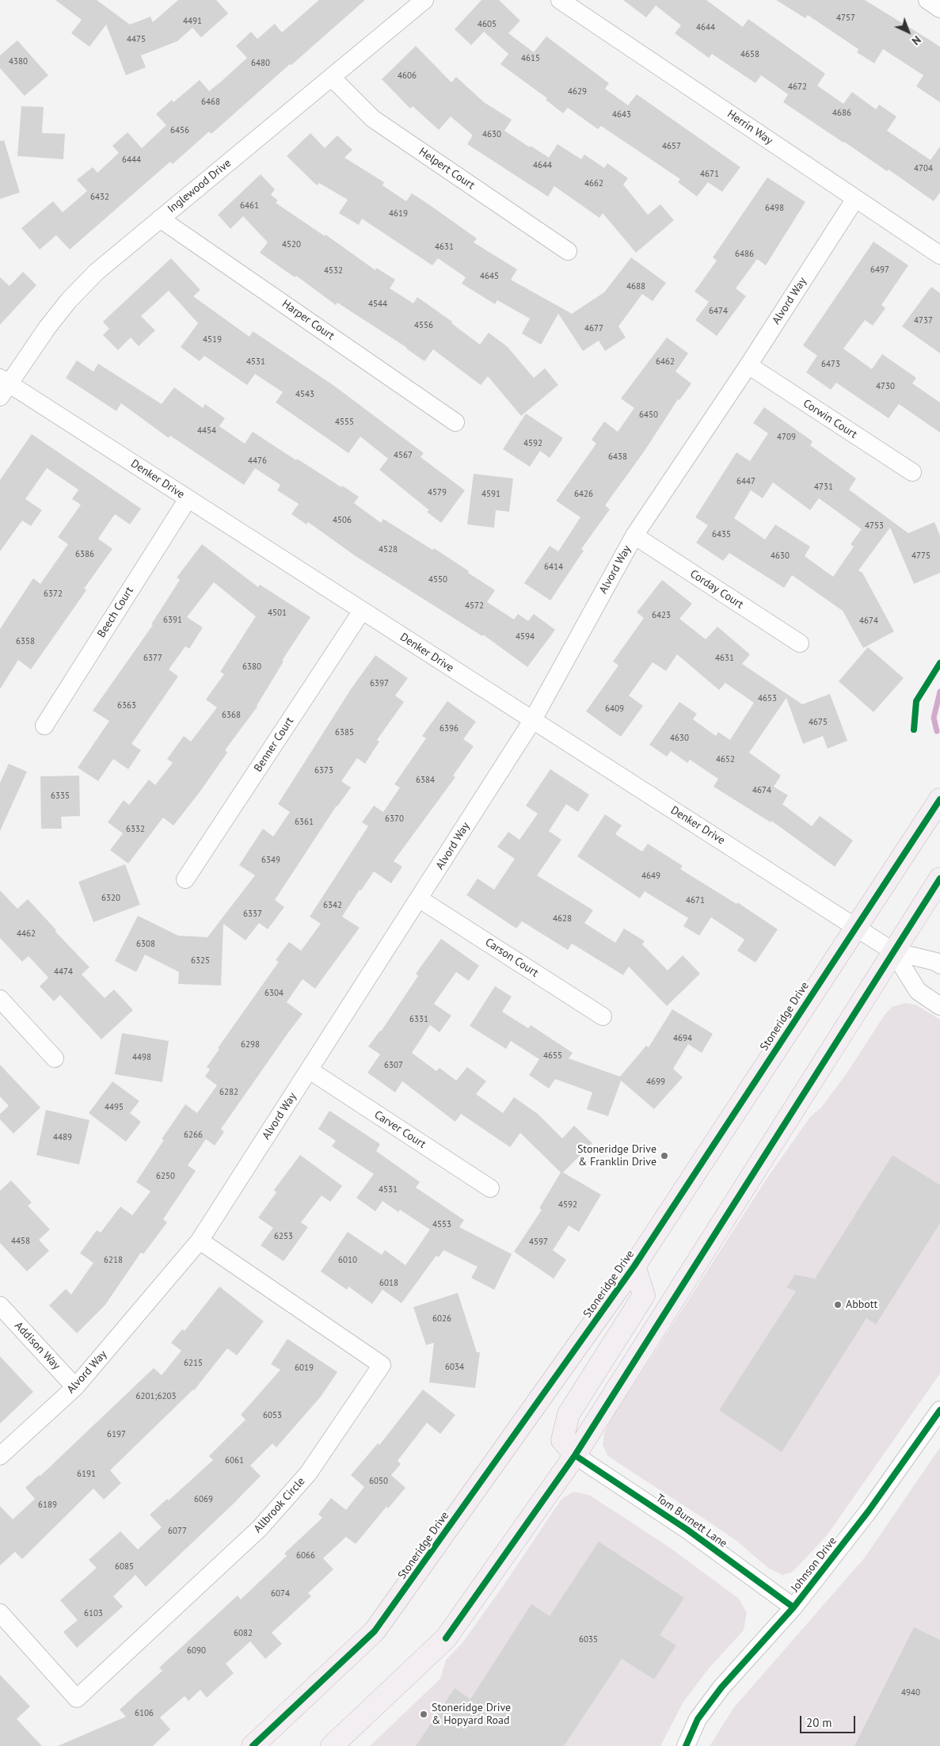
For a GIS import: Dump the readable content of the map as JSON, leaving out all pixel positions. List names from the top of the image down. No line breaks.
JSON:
{"streets":{"main road":["Stoneridge Drive"],"street":["Herrin Way","Helpert Court","Inglewood Drive","Alvord Way","Harper Court","Corwin Court","Denker Drive","Corday Court","Beech Court","Benner Court","Carson Court","Carver Court","Addison Way","Allbrook Circle","Tom Burnett Lane","Johnson Drive"]},"crossings":[["Herrin Way","Alvord Way"],["Helpert Court","Inglewood Drive"],["Inglewood Drive","Harper Court"],["Inglewood Drive","Denker Drive"],["Alvord Way","Corwin Court"],["Alvord Way","Denker Drive"],["Alvord Way","Corday Court"],["Alvord Way","Carson Court"],["Alvord Way","Carver Court"],["Alvord Way","Addison Way"],["Alvord Way","Allbrook Circle"],["Denker Drive","Beech Court"],["Denker Drive","Benner Court"],["Denker Drive","Stoneridge Drive"],["Tom Burnett Lane","Johnson Drive"]],"places":["Stoneridge Drive & Franklin Drive","Abbott","Stoneridge Drive & Hopyard Road"],"house_numbers":["4757","4491","4605","4644","4475","4658","4615","4380","6480","4606","4672","4629","6468","4686","4643","6456","4630","4657","6444","4644","4704","4671","4662","6432","6461","6498","4619","4520","4631","6486","6497","4532","4645","4688","4544","6474","4737","4556","4677","4519","4531","6462","6473","4730","4543","6450","4555","4454","4709","4592","4567","6438","4476","6447","4731","4579","4591","6426","4506","4753","6435","4528","6386","4630","4775","6414","4550","6372","4572","4501","6423","6391","4674","4594","6358","6377","4631","6380","6397","4653","6363","6409","6368","4675","6396","6385","4630","4652","6373","6384","4674","6335","6370","6361","6332","6349","4649","6320","4671","6342","6337","4628","4462","6308","6325","4474","6304","6331","4694","6298","4655","4498","6307","4699","6282","4495","6266","4489","6250","4531","4592","4553","6253","4458","4597","6218","6010","6018","6026","6215","6034","6019","6201;6203","6053","6197","6061","6191","6050","6069","6189","6077","6066","6085","6074","6103","6082","6035","6090","4940","6106"],"scale_bar":"20 m","north":"bottom right"}
